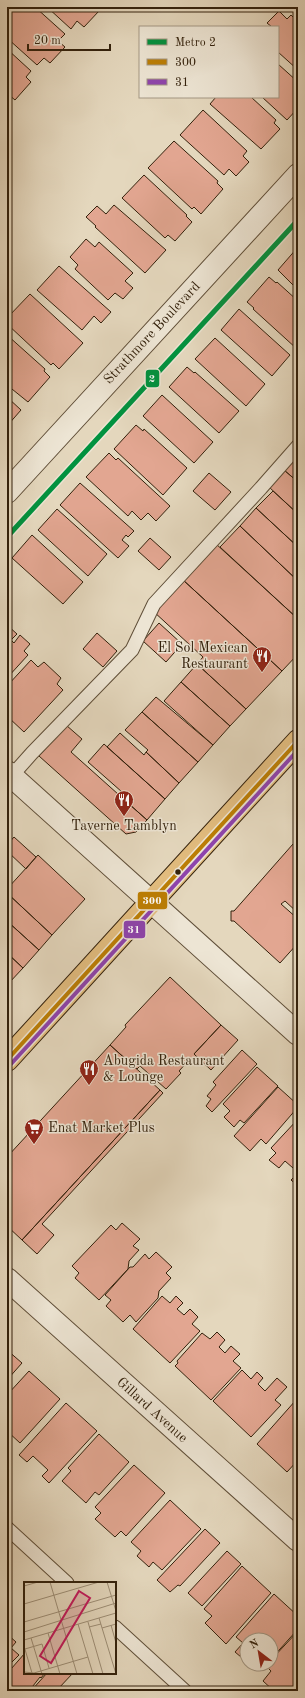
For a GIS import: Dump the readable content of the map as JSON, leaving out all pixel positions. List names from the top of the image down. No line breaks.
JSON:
{"streets":{"street":["Strathmore Boulevard","Gillard Avenue"]},"places":{"restaurant":["El Sol Mexican Restaurant","Taverne Tamblyn","Abugida Restaurant & Lounge"],"supermarket":["Enat Market Plus"]},"lines":["metro line 2","transit line 300","transit line 31"],"legend":["Metro 2","300","31"],"scale_bar":"20 m","north":"top left"}
